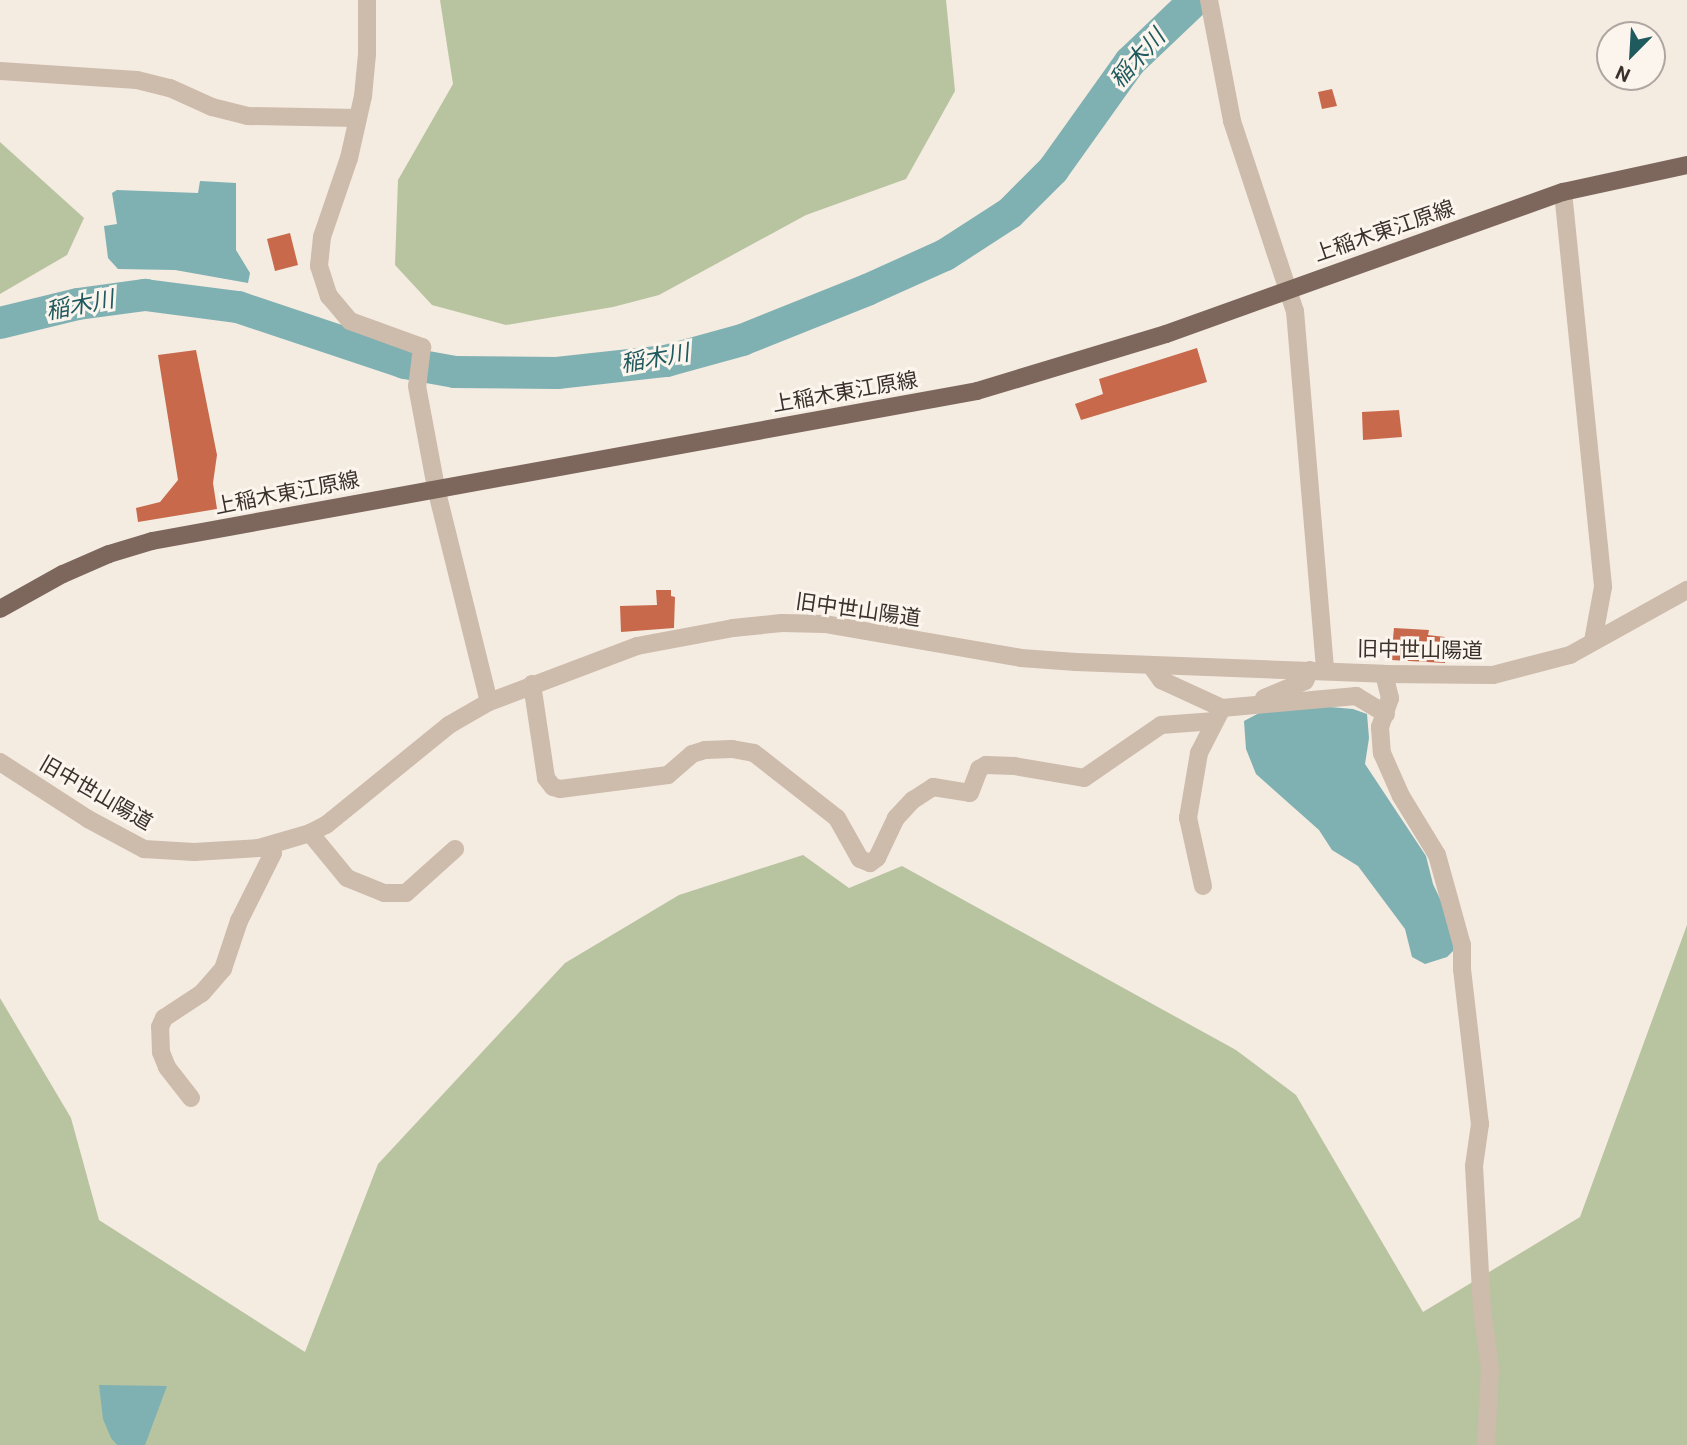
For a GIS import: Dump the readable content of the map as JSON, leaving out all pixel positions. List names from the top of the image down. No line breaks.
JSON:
{"streets":{"main road":["上稲木東江原線"],"street":["旧中世山陽道"]},"water":["稲木川"],"north":"bottom left"}
